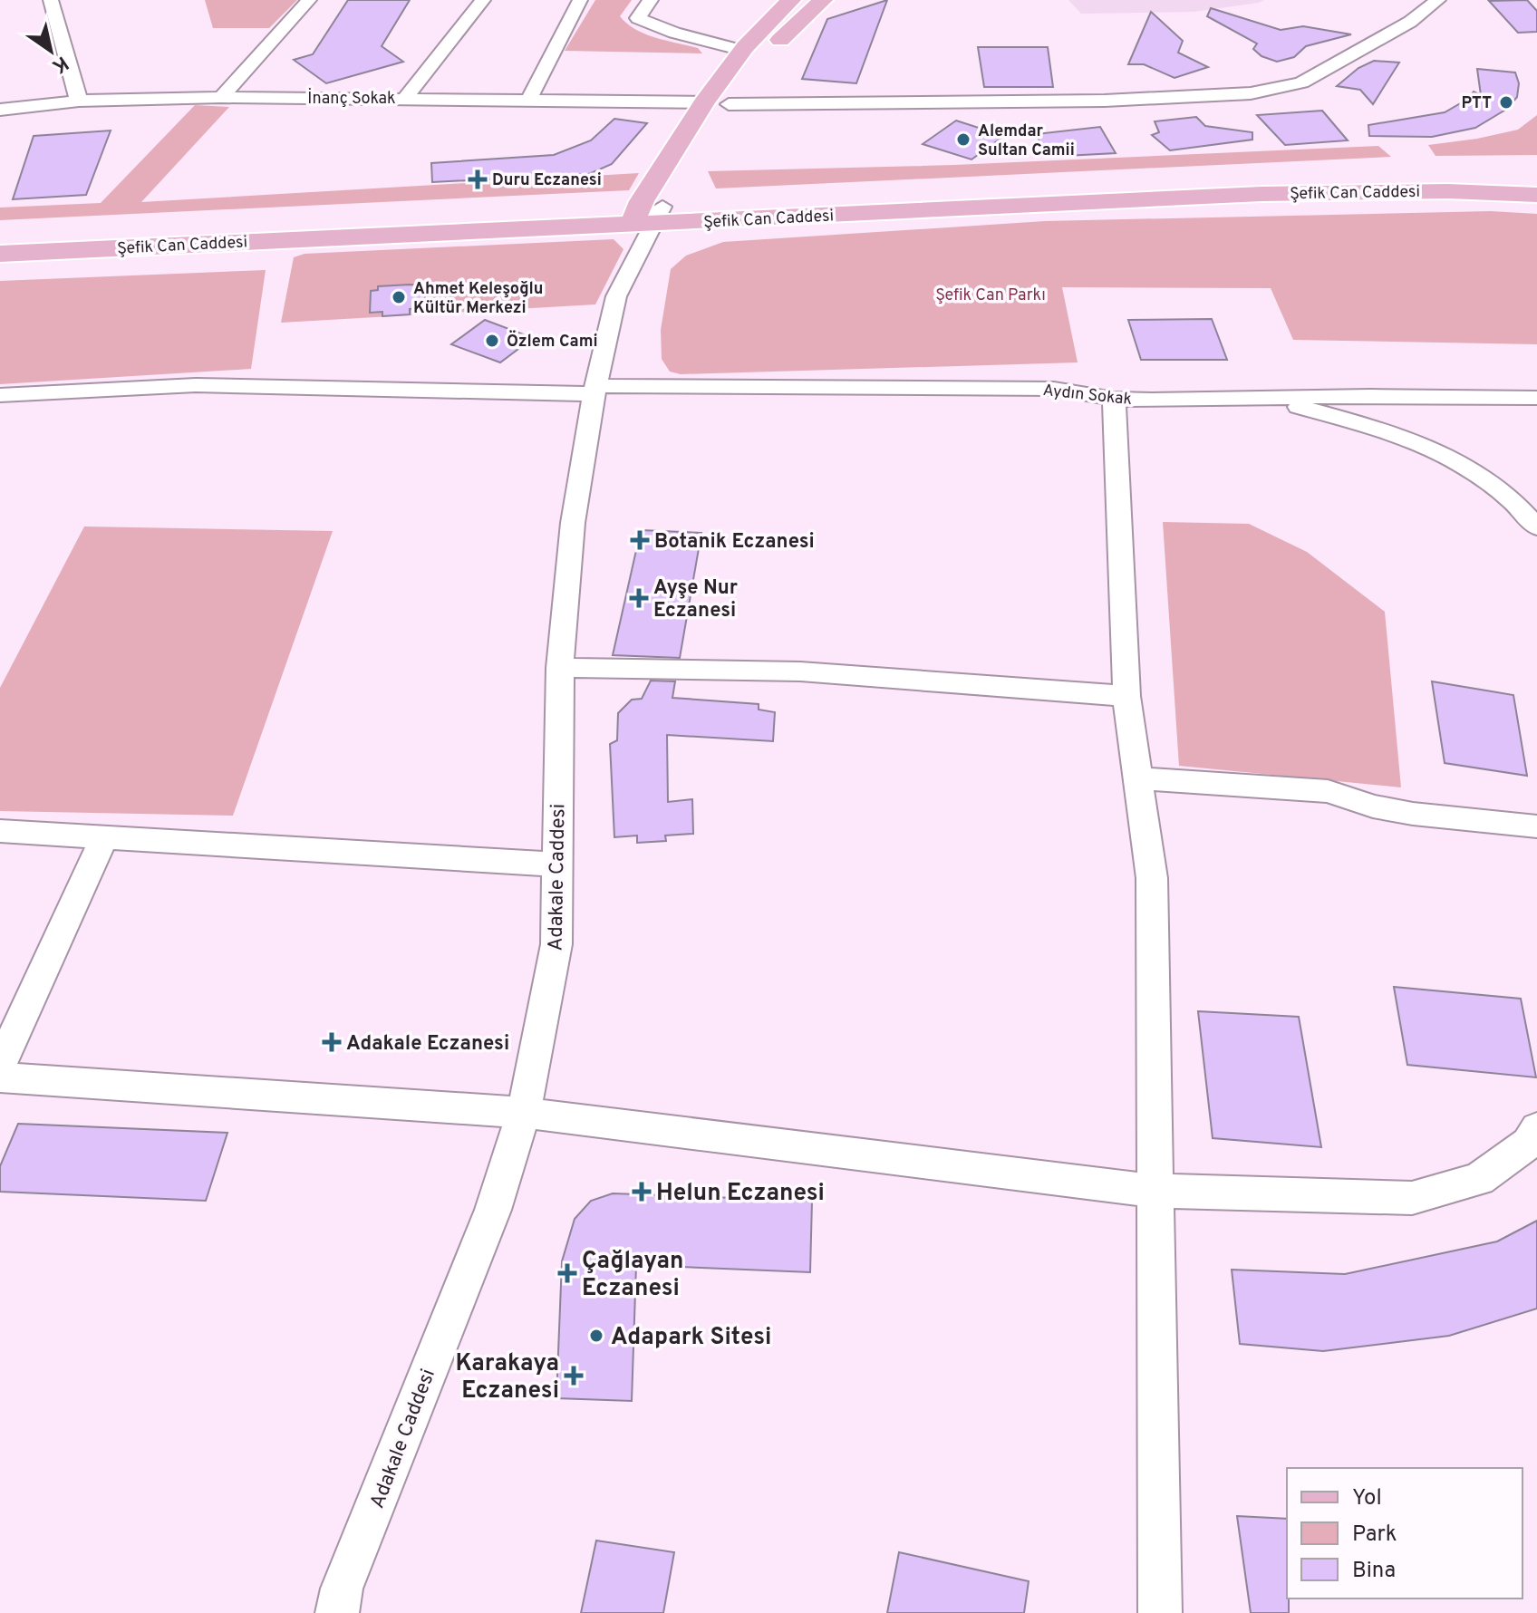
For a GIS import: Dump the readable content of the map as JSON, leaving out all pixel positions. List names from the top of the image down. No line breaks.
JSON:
{"streets":{"main road":["Şefik Can Caddesi"],"street":["İnanç Sokak","Aydın Sokak","Adakale Caddesi"]},"crossings":[["Şefik Can Caddesi","Adakale Caddesi"],["Aydın Sokak","Adakale Caddesi"]],"parks":["Şefik Can Parkı"],"places":{"other":["PTT","Alemdar Sultan Camii","Ahmet Keleşoğlu Kültür Merkezi","Özlem Cami","Adapark Sitesi"],"health":["Duru Eczanesi","Botanik Eczanesi","Ayşe Nur Eczanesi","Adakale Eczanesi","Helun Eczanesi","Çağlayan Eczanesi","Karakaya Eczanesi"]},"legend":["Yol","Park","Bina"],"north":"bottom right"}
